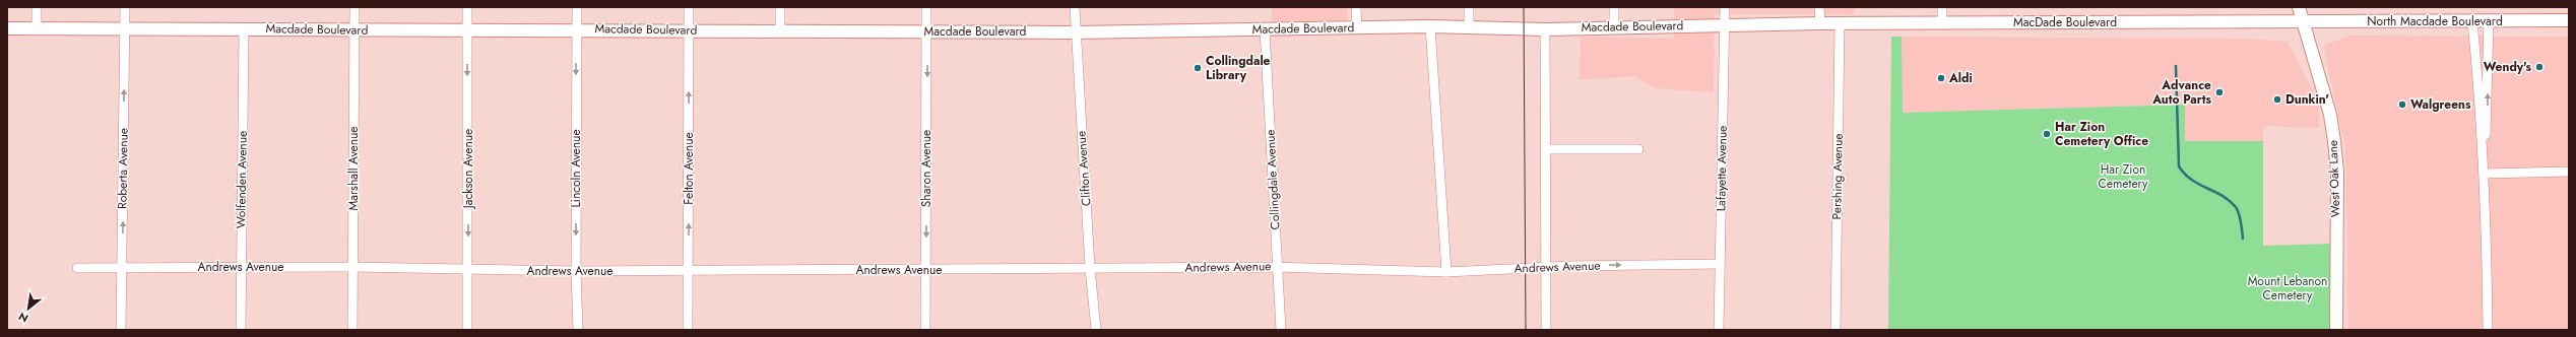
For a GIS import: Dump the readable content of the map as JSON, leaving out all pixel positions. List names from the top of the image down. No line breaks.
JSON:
{"streets":{"main road":["North Macdade Boulevard","MacDade Boulevard","Macdade Boulevard","West Oak Lane"],"street":["Roberta Avenue","Marshall Avenue","Jackson Avenue","Lincoln Avenue","Felton Avenue","Sharon Avenue","Clifton Avenue","Lafayette Avenue","Pershing Avenue","Wolfenden Avenue","Collingdale Avenue","Andrews Avenue"]},"crossings":[["North Macdade Boulevard","MacDade Boulevard"],["North Macdade Boulevard","West Oak Lane"],["MacDade Boulevard","Macdade Boulevard"],["MacDade Boulevard","West Oak Lane"],["Macdade Boulevard","Roberta Avenue"],["Macdade Boulevard","Marshall Avenue"],["Macdade Boulevard","Jackson Avenue"],["Macdade Boulevard","Lincoln Avenue"],["Macdade Boulevard","Felton Avenue"],["Macdade Boulevard","Sharon Avenue"],["Macdade Boulevard","Clifton Avenue"],["Macdade Boulevard","Lafayette Avenue"],["Macdade Boulevard","Pershing Avenue"],["Macdade Boulevard","Wolfenden Avenue"],["Macdade Boulevard","Collingdale Avenue"],["Roberta Avenue","Andrews Avenue"],["Marshall Avenue","Andrews Avenue"],["Jackson Avenue","Andrews Avenue"],["Lincoln Avenue","Andrews Avenue"],["Felton Avenue","Andrews Avenue"],["Sharon Avenue","Andrews Avenue"],["Clifton Avenue","Andrews Avenue"],["Lafayette Avenue","Andrews Avenue"],["Wolfenden Avenue","Andrews Avenue"],["Collingdale Avenue","Andrews Avenue"]],"one_way":["Roberta Avenue","Jackson Avenue","Lincoln Avenue","Felton Avenue","Sharon Avenue"],"parks":["Har Zion Cemetery","Mount Lebanon Cemetery"],"places":["Wendy's","Collingdale Library","Aldi","Advance Auto Parts","Dunkin'","Walgreens","Har Zion Cemetery Office"],"north":"bottom left"}
